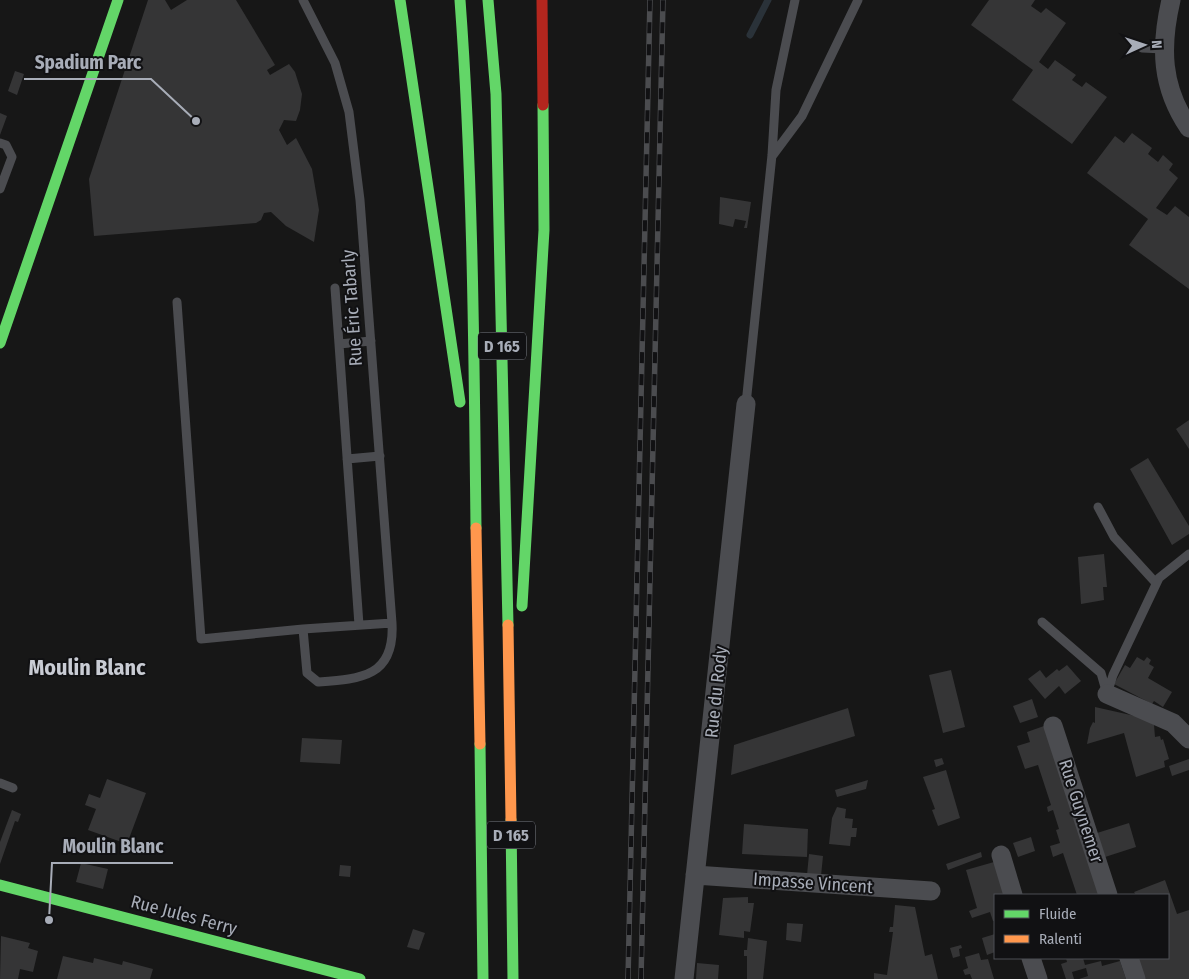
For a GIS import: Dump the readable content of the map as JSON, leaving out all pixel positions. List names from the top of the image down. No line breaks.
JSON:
{"streets":{"main road":["D 165","Rue Jules Ferry"],"street":["Rue du Rody","Rue Guynemer","Impasse Vincent"],"lane":["Rue Éric Tabarly"]},"crossings":[["Rue du Rody","Impasse Vincent"]],"districts":["Moulin Blanc"],"places":["Spadium Parc","Moulin Blanc"],"legend":["Fluide","Ralenti"],"north":"right"}
